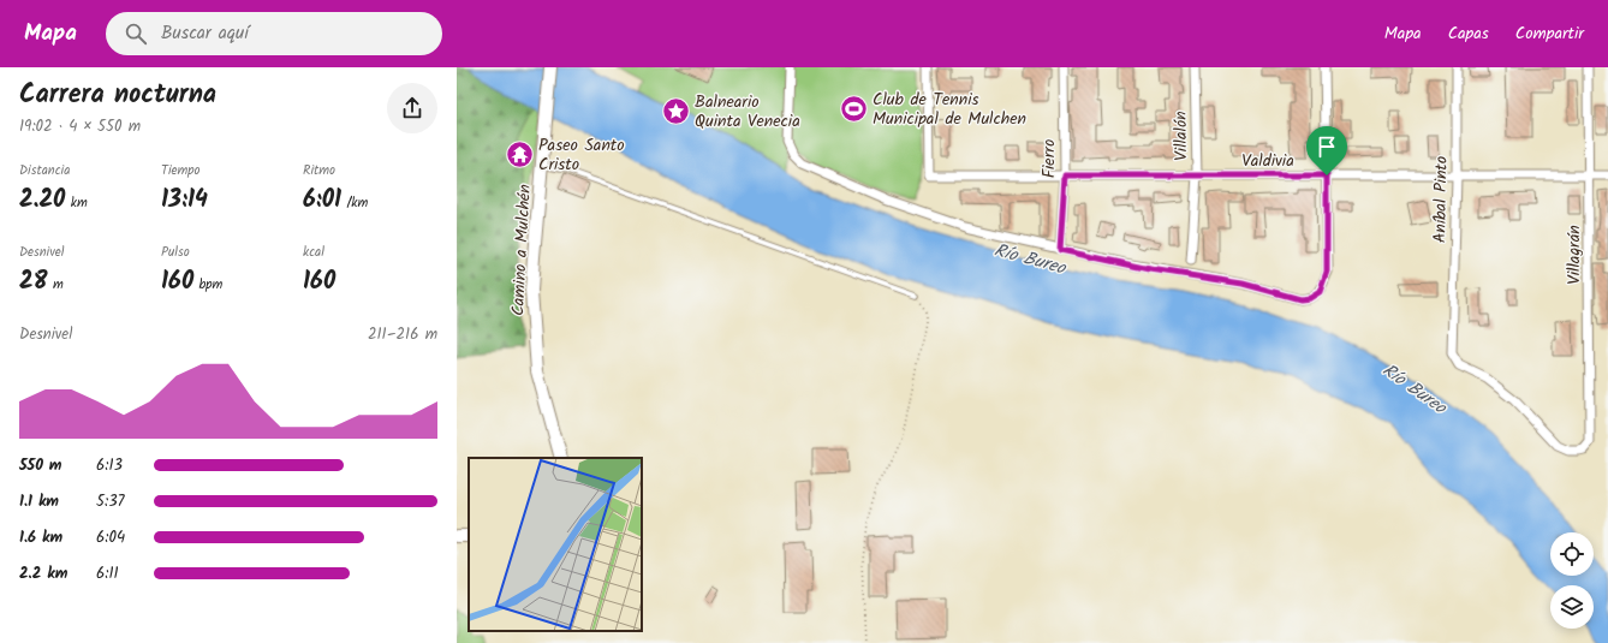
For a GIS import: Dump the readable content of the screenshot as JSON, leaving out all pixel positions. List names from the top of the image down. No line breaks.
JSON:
{"streets":{"main road":["Camino a Mulchén"],"street":["Villalón","Fierro","Valdivia","Aníbal Pinto","Villagrán"]},"crossings":[["Villalón","Valdivia"],["Fierro","Valdivia"],["Valdivia","Aníbal Pinto"],["Valdivia","Villagrán"],["Aníbal Pinto","Villagrán"]],"water":["Río Bureo"],"places":{"sports":["Club de Tennis Municipal de Mulchen"],"place":["Balneario Quinta Venecia"],"temple":["Paseo Santo Cristo"]},"page":{"header":"Mapa","search":"Buscar aquí","nav":["Mapa","Capas","Compartir"],"heading":["Carrera nocturna","19:02 · 4 × 550 m"],"stats":[["Distancia","2.20 km"],["Tiempo","13:14"],["Ritmo","6:01 /km"],["Desnivel","28 m"],["Pulso","160 bpm"],["kcal","160"]],"chart":["Desnivel","211–216 m"],"list":[{"name":"550 m","note":"6:13"},{"name":"1.1 km","note":"5:37"},{"name":"1.6 km","note":"6:04"},{"name":"2.2 km","note":"6:11"}]}}
